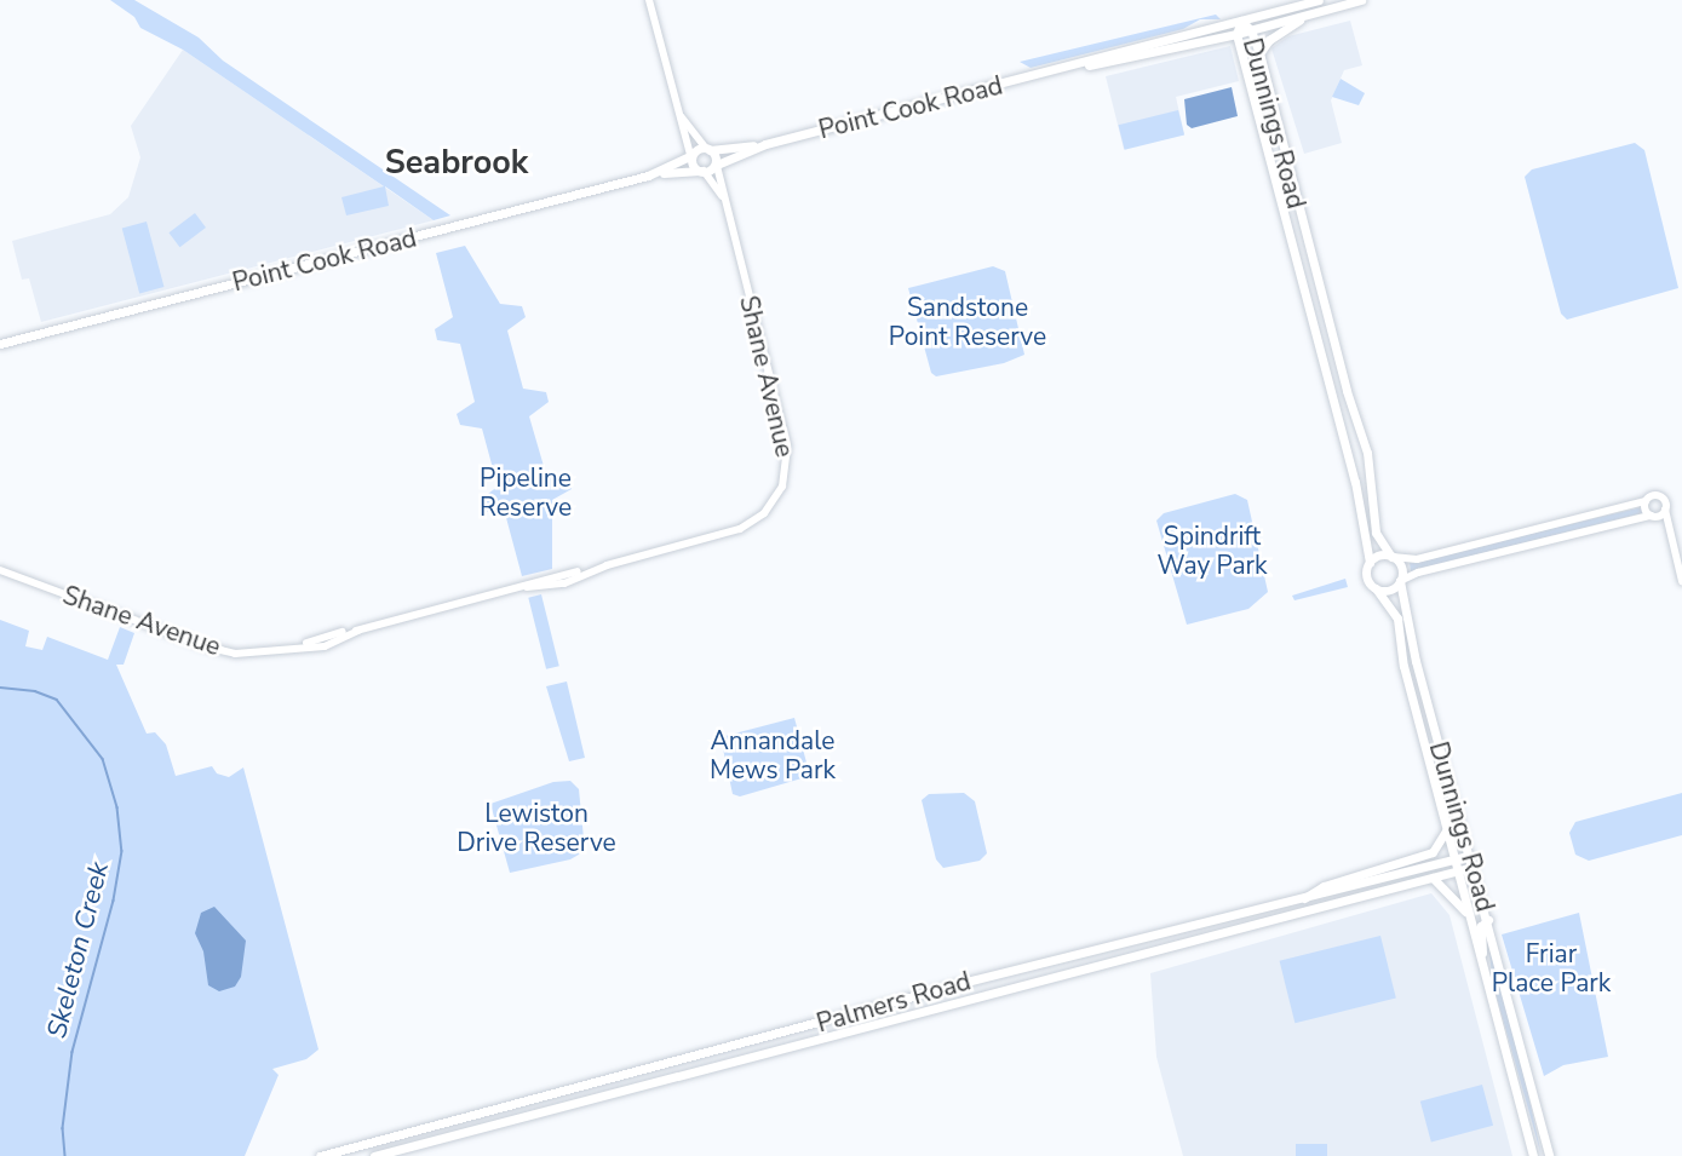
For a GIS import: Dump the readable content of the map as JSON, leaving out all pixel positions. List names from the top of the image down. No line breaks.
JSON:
{"streets":{"main road":["Point Cook Road","Dunnings Road","Palmers Road"],"street":["Shane Avenue"]},"crossings":[["Point Cook Road","Dunnings Road"],["Point Cook Road","Shane Avenue"],["Dunnings Road","Palmers Road"]],"districts":["Seabrook"],"water":["Skeleton Creek"],"parks":["Sandstone Point Reserve","Pipeline Reserve","Spindrift Way Park","Annandale Mews Park","Lewiston Drive Reserve","Friar Place Park"]}
